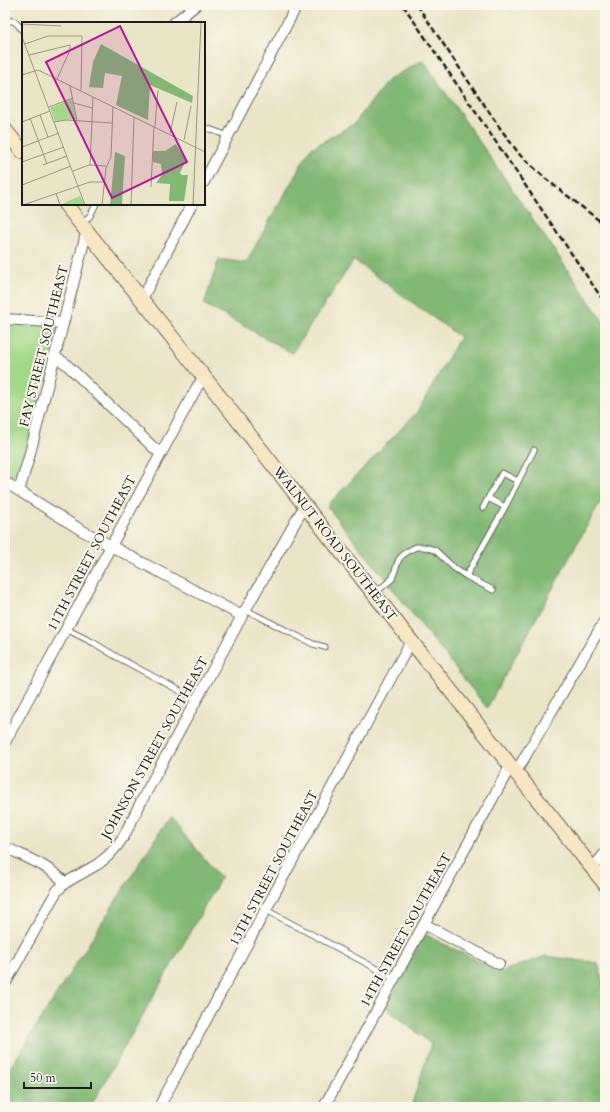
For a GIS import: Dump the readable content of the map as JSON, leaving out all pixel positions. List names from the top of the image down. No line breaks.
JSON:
{"streets":{"main road":["WALNUT ROAD SOUTHEAST"],"street":["FAY STREET SOUTHEAST","11TH STREET SOUTHEAST","JOHNSON STREET SOUTHEAST","13TH STREET SOUTHEAST","14TH STREET SOUTHEAST"]},"crossings":[["FAY STREET SOUTHEAST","WALNUT ROAD SOUTHEAST"],["WALNUT ROAD SOUTHEAST","11TH STREET SOUTHEAST"],["WALNUT ROAD SOUTHEAST","JOHNSON STREET SOUTHEAST"],["WALNUT ROAD SOUTHEAST","13TH STREET SOUTHEAST"],["WALNUT ROAD SOUTHEAST","14TH STREET SOUTHEAST"]],"scale_bar":"50 m"}
